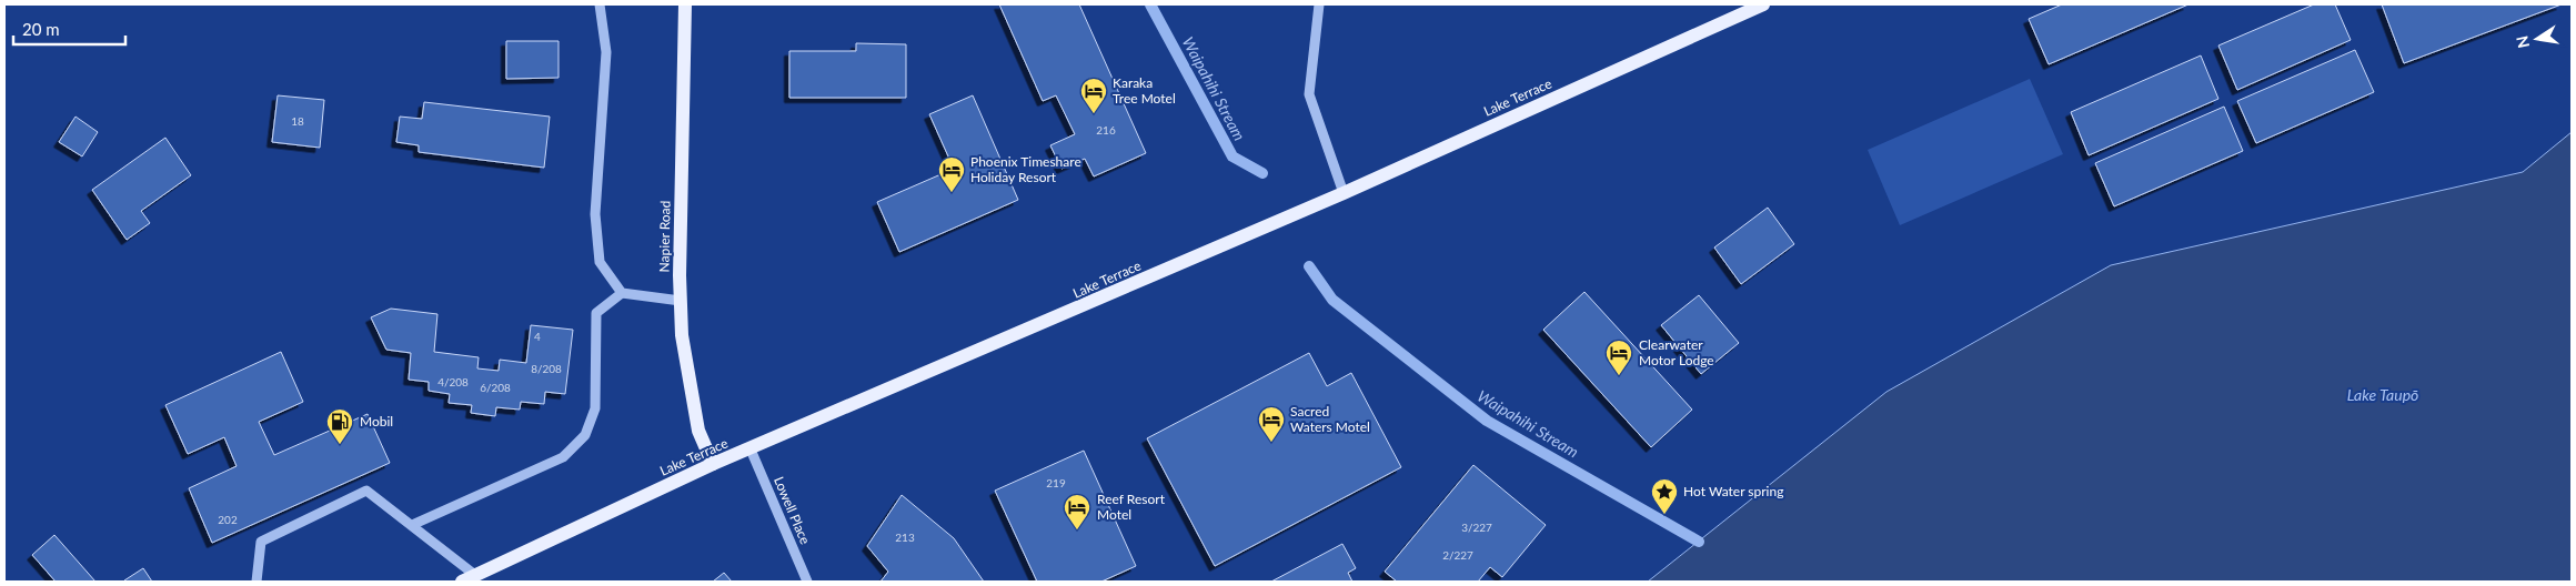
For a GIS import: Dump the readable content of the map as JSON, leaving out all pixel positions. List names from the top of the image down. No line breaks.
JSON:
{"streets":{"main road":["Lake Terrace","Napier Road"],"street":["Lowell Place"]},"crossings":[["Lake Terrace","Napier Road"],["Lake Terrace","Lowell Place"]],"water":["Waipahihi Stream","Lake Taupō"],"places":{"hotel":["Karaka Tree Motel","Phoenix Timeshare Holiday Resort","Clearwater Motor Lodge","Sacred Waters Motel","Reef Resort Motel"],"fuel station":["Mobil"],"place":["Hot Water spring"]},"house_numbers":["18","216","4","8/208","4/208","6/208","219","202","3/227","213","2/227"],"scale_bar":"20 m","north":"left"}
